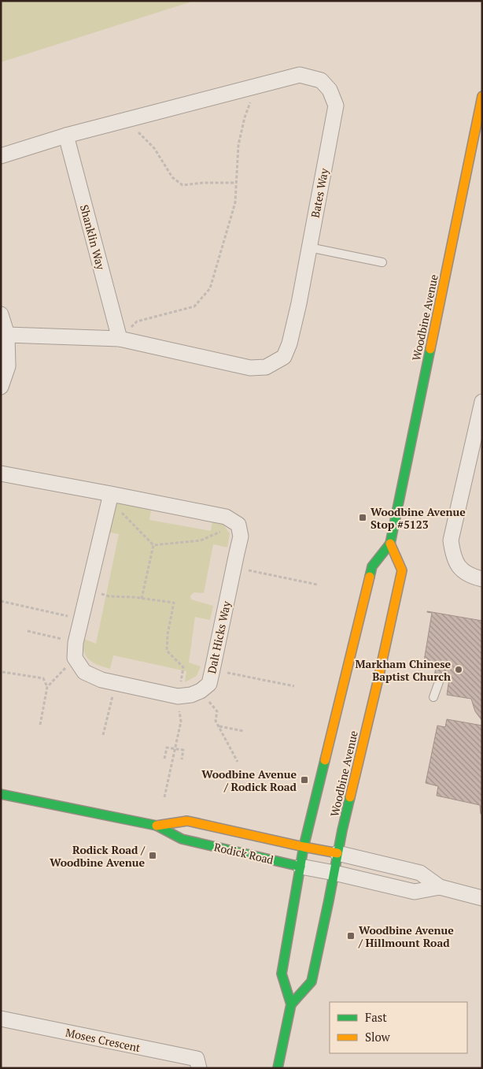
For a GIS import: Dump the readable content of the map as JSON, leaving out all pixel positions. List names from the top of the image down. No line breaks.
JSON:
{"streets":{"main road":["Woodbine Avenue","Rodick Road"],"street":["Bates Way","Shanklin Way","Dalt Hicks Way","Moses Crescent"]},"crossings":[["Bates Way","Shanklin Way"],["Woodbine Avenue","Rodick Road"]],"places":{"transit":["Woodbine Avenue Stop #5123","Woodbine Avenue / Rodick Road","Rodick Road / Woodbine Avenue","Woodbine Avenue / Hillmount Road"],"other":["Markham Chinese Baptist Church"]},"legend":["Fast","Slow"]}
